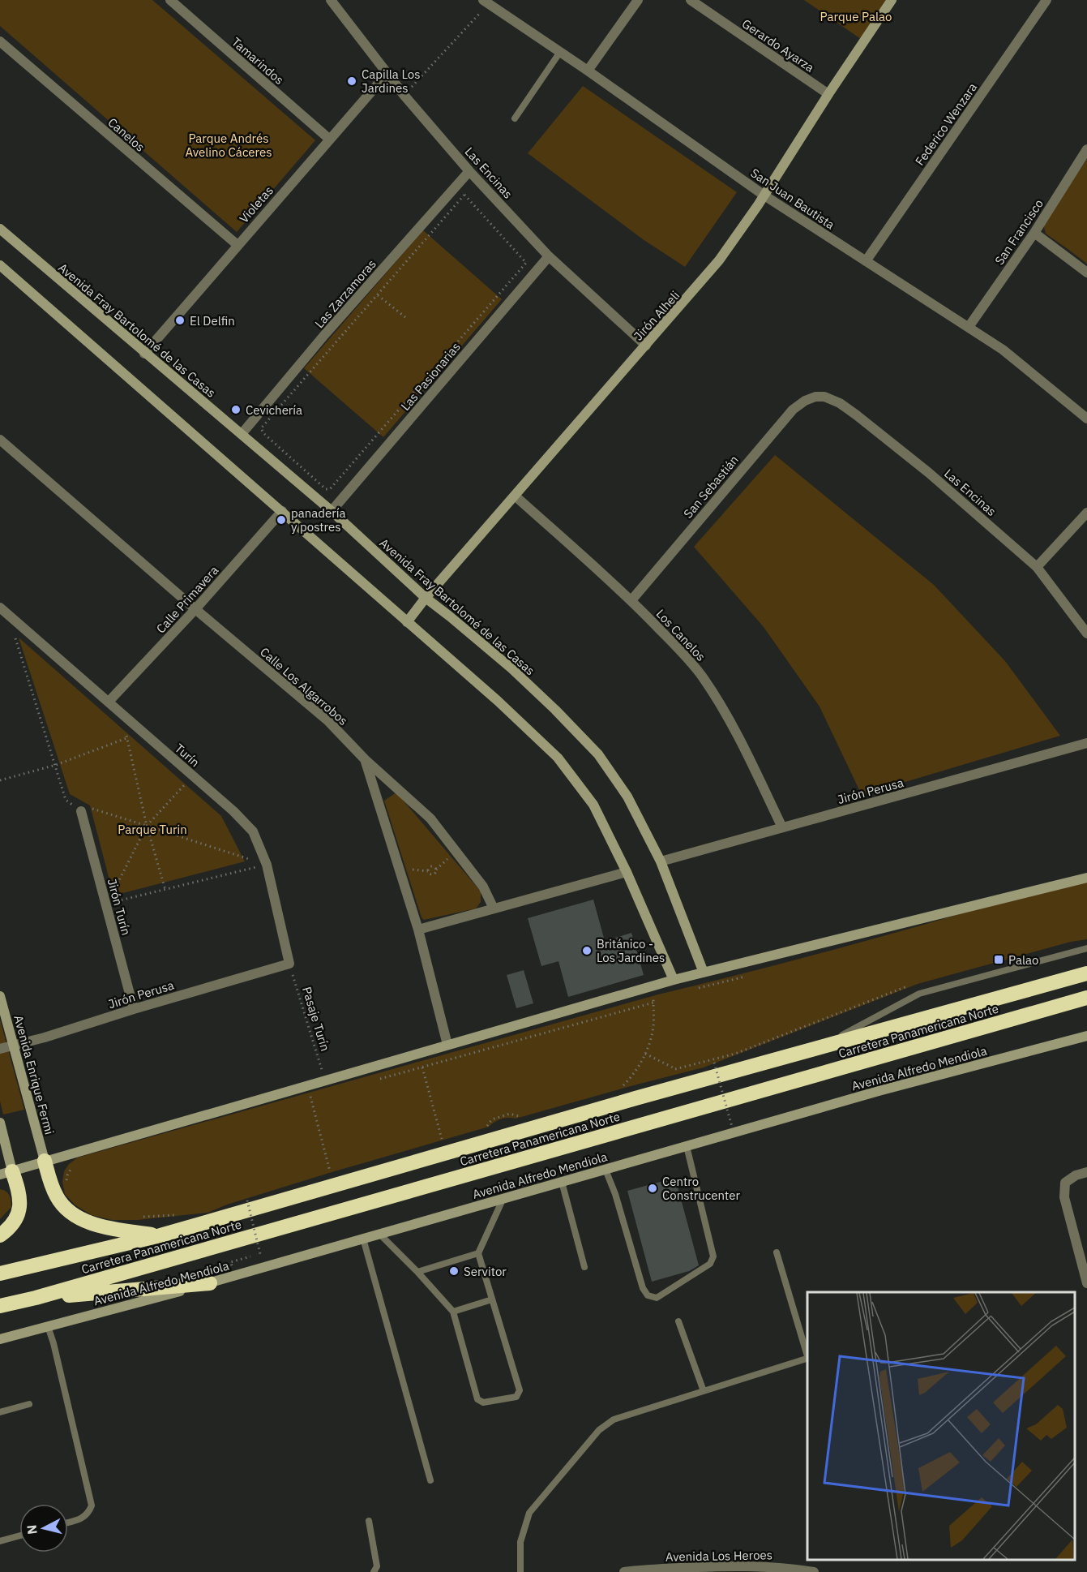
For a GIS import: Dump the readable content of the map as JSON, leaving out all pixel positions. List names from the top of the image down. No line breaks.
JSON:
{"streets":{"highway":["Carretera Panamericana Norte"],"street":["Gerardo Ayarza","Tamarindos","Federico Wenzara","Canelos","Las Encinas","San Juan Bautista","Violetas","San Francisco","Las Zarzamoras","Jirón Alheli","Avenida Fray Bartolomé de las Casas","Las Pasionarias","San Sebastián","Calle Primavera","Los Canelos","Calle Los Algarrobos","Turín","Jirón Perusa","Jirón Turín","Avenida Alfredo Mendiola","Avenida Enrique Fermi","Avenida Los Heroes"],"path":["Pasaje Turín"]},"crossings":[["Gerardo Ayarza","Jirón Alheli"],["Tamarindos","Violetas"],["Federico Wenzara","San Juan Bautista"],["Canelos","Violetas"],["Las Encinas","Violetas"],["Las Encinas","Las Zarzamoras"],["Las Encinas","Jirón Alheli"],["Las Encinas","Las Pasionarias"],["Las Encinas","San Sebastián"],["San Juan Bautista","San Francisco"],["San Juan Bautista","Jirón Alheli"],["Violetas","Avenida Fray Bartolomé de las Casas"],["Las Zarzamoras","Avenida Fray Bartolomé de las Casas"],["Jirón Alheli","Avenida Fray Bartolomé de las Casas"],["Jirón Alheli","Los Canelos"],["Avenida Fray Bartolomé de las Casas","Las Pasionarias"],["Avenida Fray Bartolomé de las Casas","Jirón Perusa"],["San Sebastián","Los Canelos"],["Calle Primavera","Calle Los Algarrobos"],["Calle Primavera","Turín"],["Los Canelos","Jirón Perusa"],["Turín","Jirón Perusa"],["Turín","Pasaje Turín"],["Jirón Perusa","Jirón Turín"],["Jirón Perusa","Pasaje Turín"],["Jirón Perusa","Avenida Enrique Fermi"]],"parks":["Parque Palao","Parque Andrés Avelino Cáceres","Parque Turin"],"places":{"other":["Capilla Los Jardines","El Delfin","Cevichería","panadería y postres","Británico - Los Jardines","Centro Construcenter","Servitor"],"transit":["Palao"]},"north":"left"}
